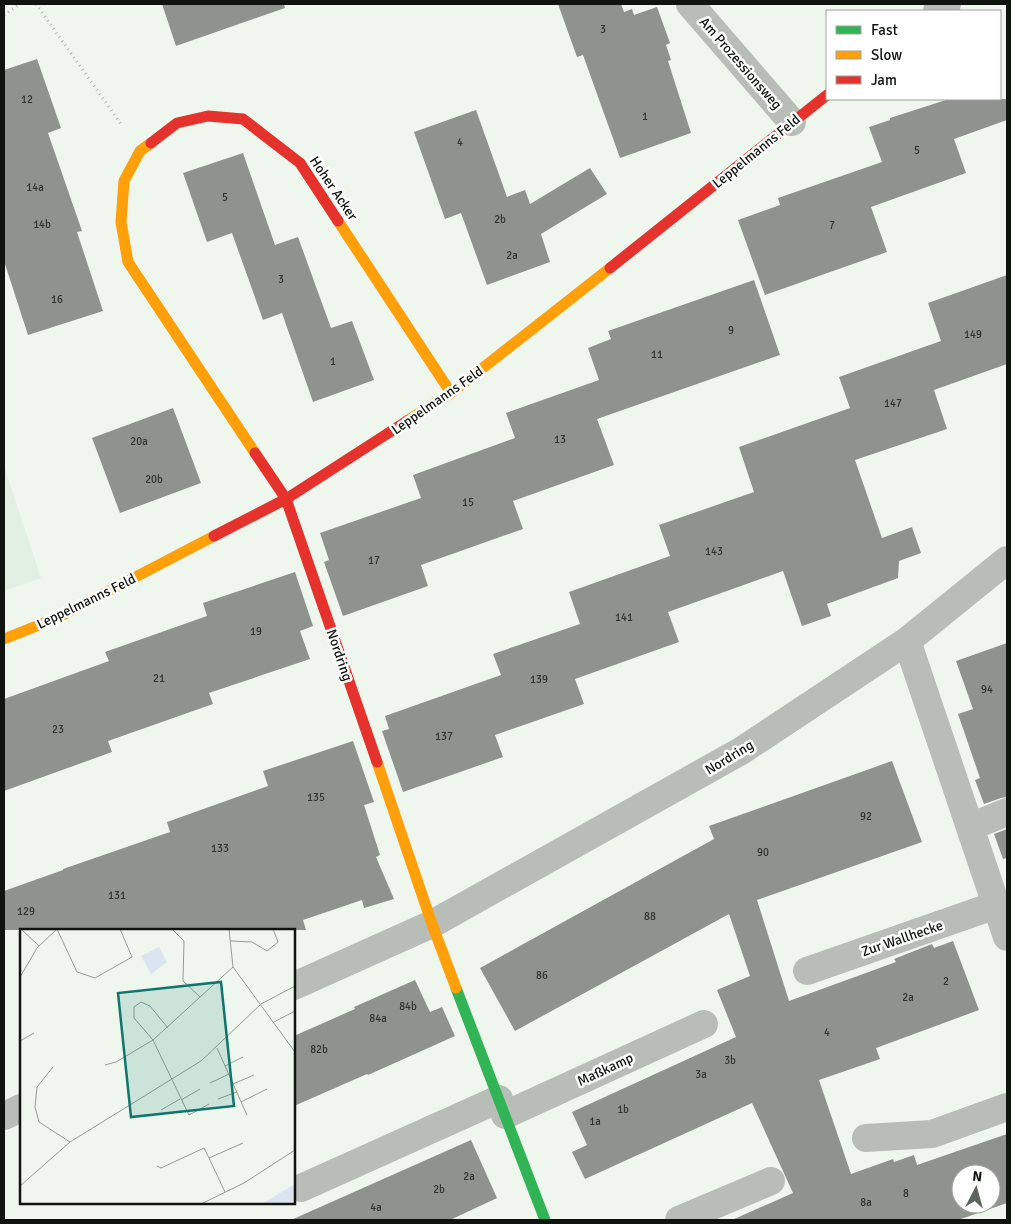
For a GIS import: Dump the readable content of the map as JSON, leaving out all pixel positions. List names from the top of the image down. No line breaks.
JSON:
{"streets":{"street":["Am Prozessionsweg","Leppelmanns Feld","Hoher Acker","Nordring","Zur Wallhecke","Maßkamp"]},"crossings":[["Am Prozessionsweg","Leppelmanns Feld"],["Leppelmanns Feld","Hoher Acker"],["Leppelmanns Feld","Nordring"],["Hoher Acker","Nordring"]],"house_numbers":["3","12","1","4","5","14a","5","2b","14b","7","2a","3","16","9","149","11","1","147","13","20a","20b","15","143","17","141","19","21","139","94","23","137","135","92","133","90","131","129","88","86","2","2a","84b","84a","4","82b","3b","3a","1b","1a","2a","2b","8","8a","4a"],"legend":["Fast","Slow","Jam"],"north":"top"}
